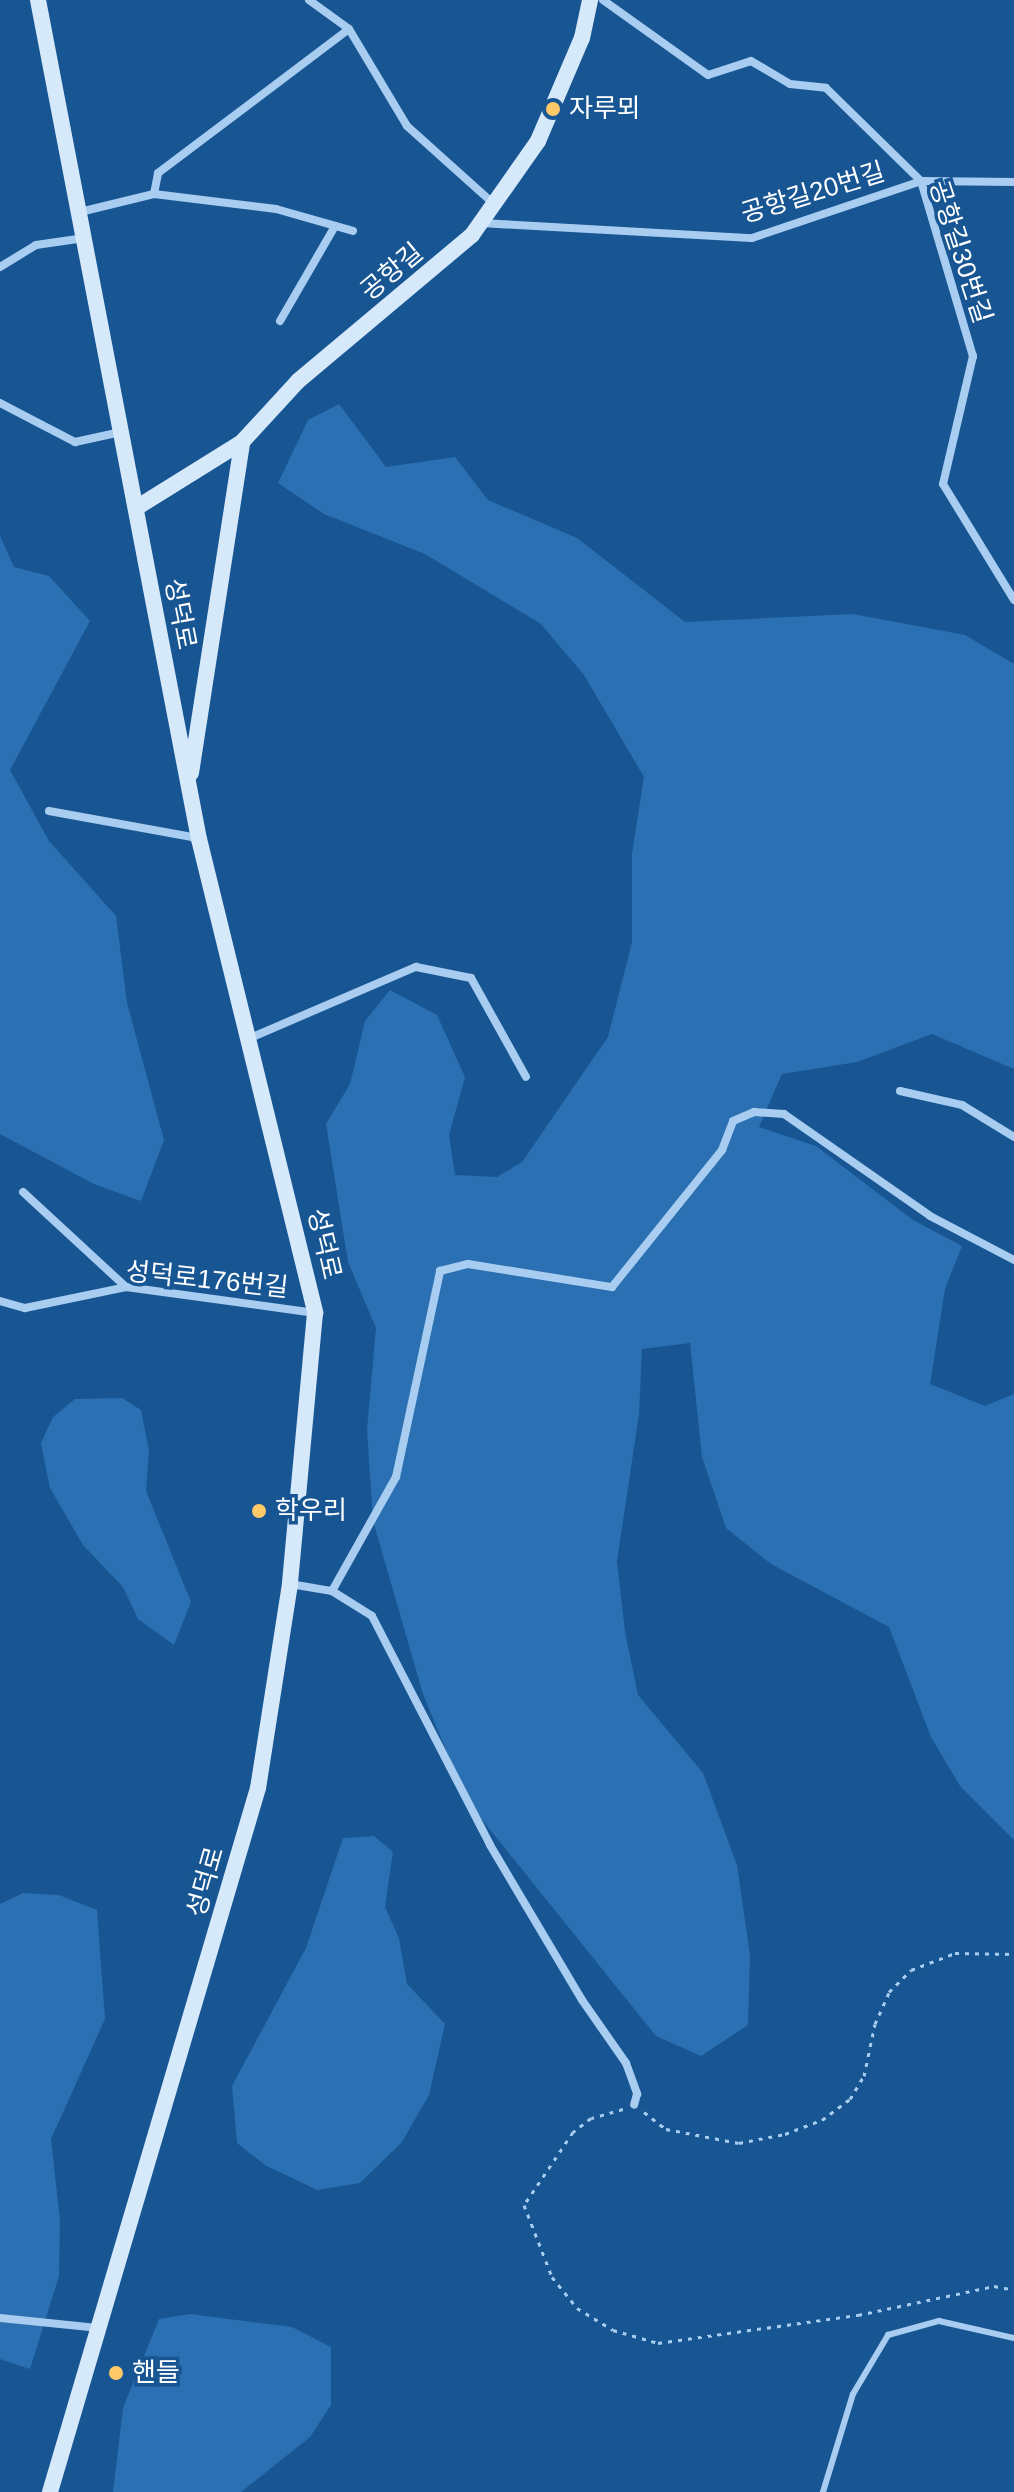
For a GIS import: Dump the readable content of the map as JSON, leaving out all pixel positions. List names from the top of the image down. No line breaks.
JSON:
{"streets":{"street":["공항길20번길","공항길30번길","공항길","성덕로","성덕로176번길"]},"crossings":[["공항길20번길","공항길30번길"],["공항길20번길","공항길"],["공항길","성덕로"],["성덕로","성덕로176번길"]],"places":["자루뫼","학우리","핸들"]}
